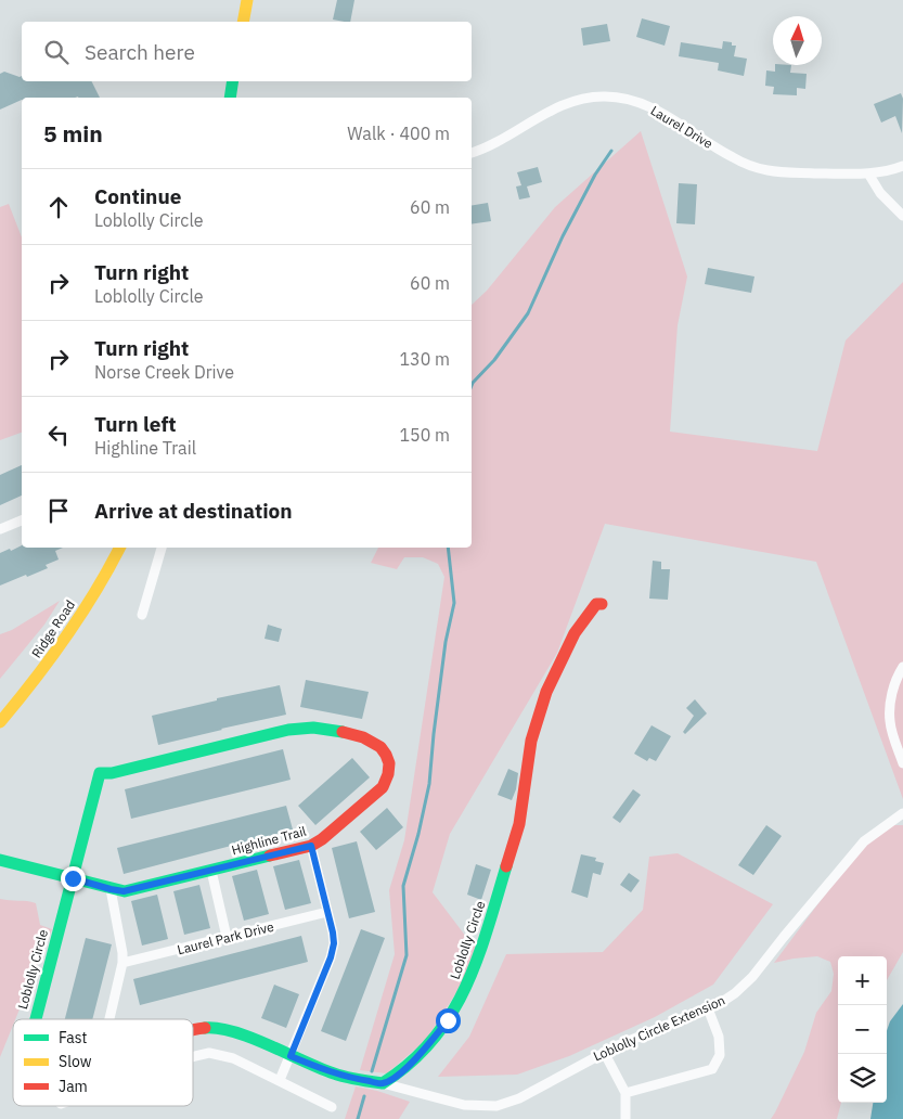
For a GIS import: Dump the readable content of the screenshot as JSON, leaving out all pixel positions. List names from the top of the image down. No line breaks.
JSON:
{"streets":{"street":["Laurel Drive","Ridge Road","Highline Trail","Laurel Park Drive","Loblolly Circle","Loblolly Circle Extension"]},"crossings":[["Highline Trail","Loblolly Circle"],["Loblolly Circle","Loblolly Circle Extension"]],"legend":["Fast","Slow","Jam"],"north":"top","page":{"search":"Search here","heading":["5 min","Walk · 400 m"],"list":[["Continue","Loblolly Circle","60 m"],["Turn right","Loblolly Circle","60 m"],["Turn right","Norse Creek Drive","130 m"],["Turn left","Highline Trail","150 m"],"Arrive at destination"],"map_buttons":["+","−"]}}
